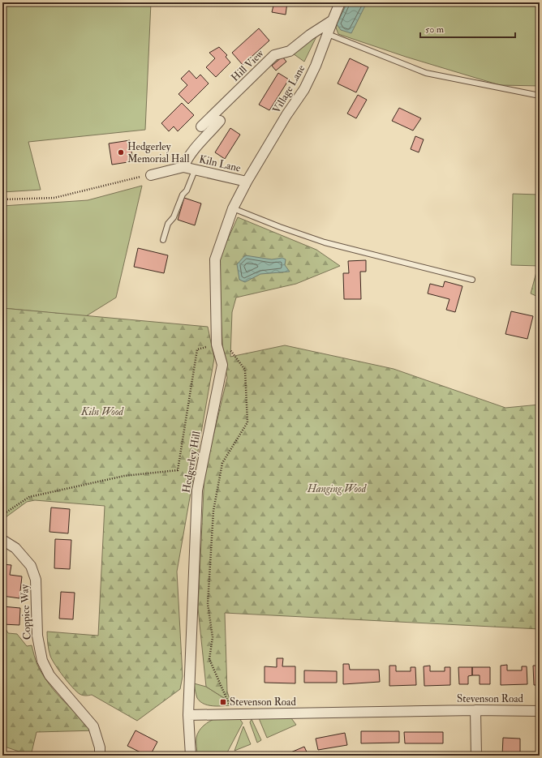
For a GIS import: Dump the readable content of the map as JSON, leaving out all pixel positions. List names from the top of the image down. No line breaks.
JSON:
{"streets":{"street":["Hill View","Village Lane","Kiln Lane","Hedgerley Hill","Coppice Way","Stevenson Road"]},"crossings":[["Hill View","Village Lane"],["Village Lane","Kiln Lane"],["Village Lane","Hedgerley Hill"],["Kiln Lane","Hedgerley Hill"],["Hedgerley Hill","Stevenson Road"]],"parks":["Kiln Wood","Hanging Wood"],"places":{"other":["Hedgerley Memorial Hall"],"transit":["Stevenson Road"]},"scale_bar":"50 m"}
